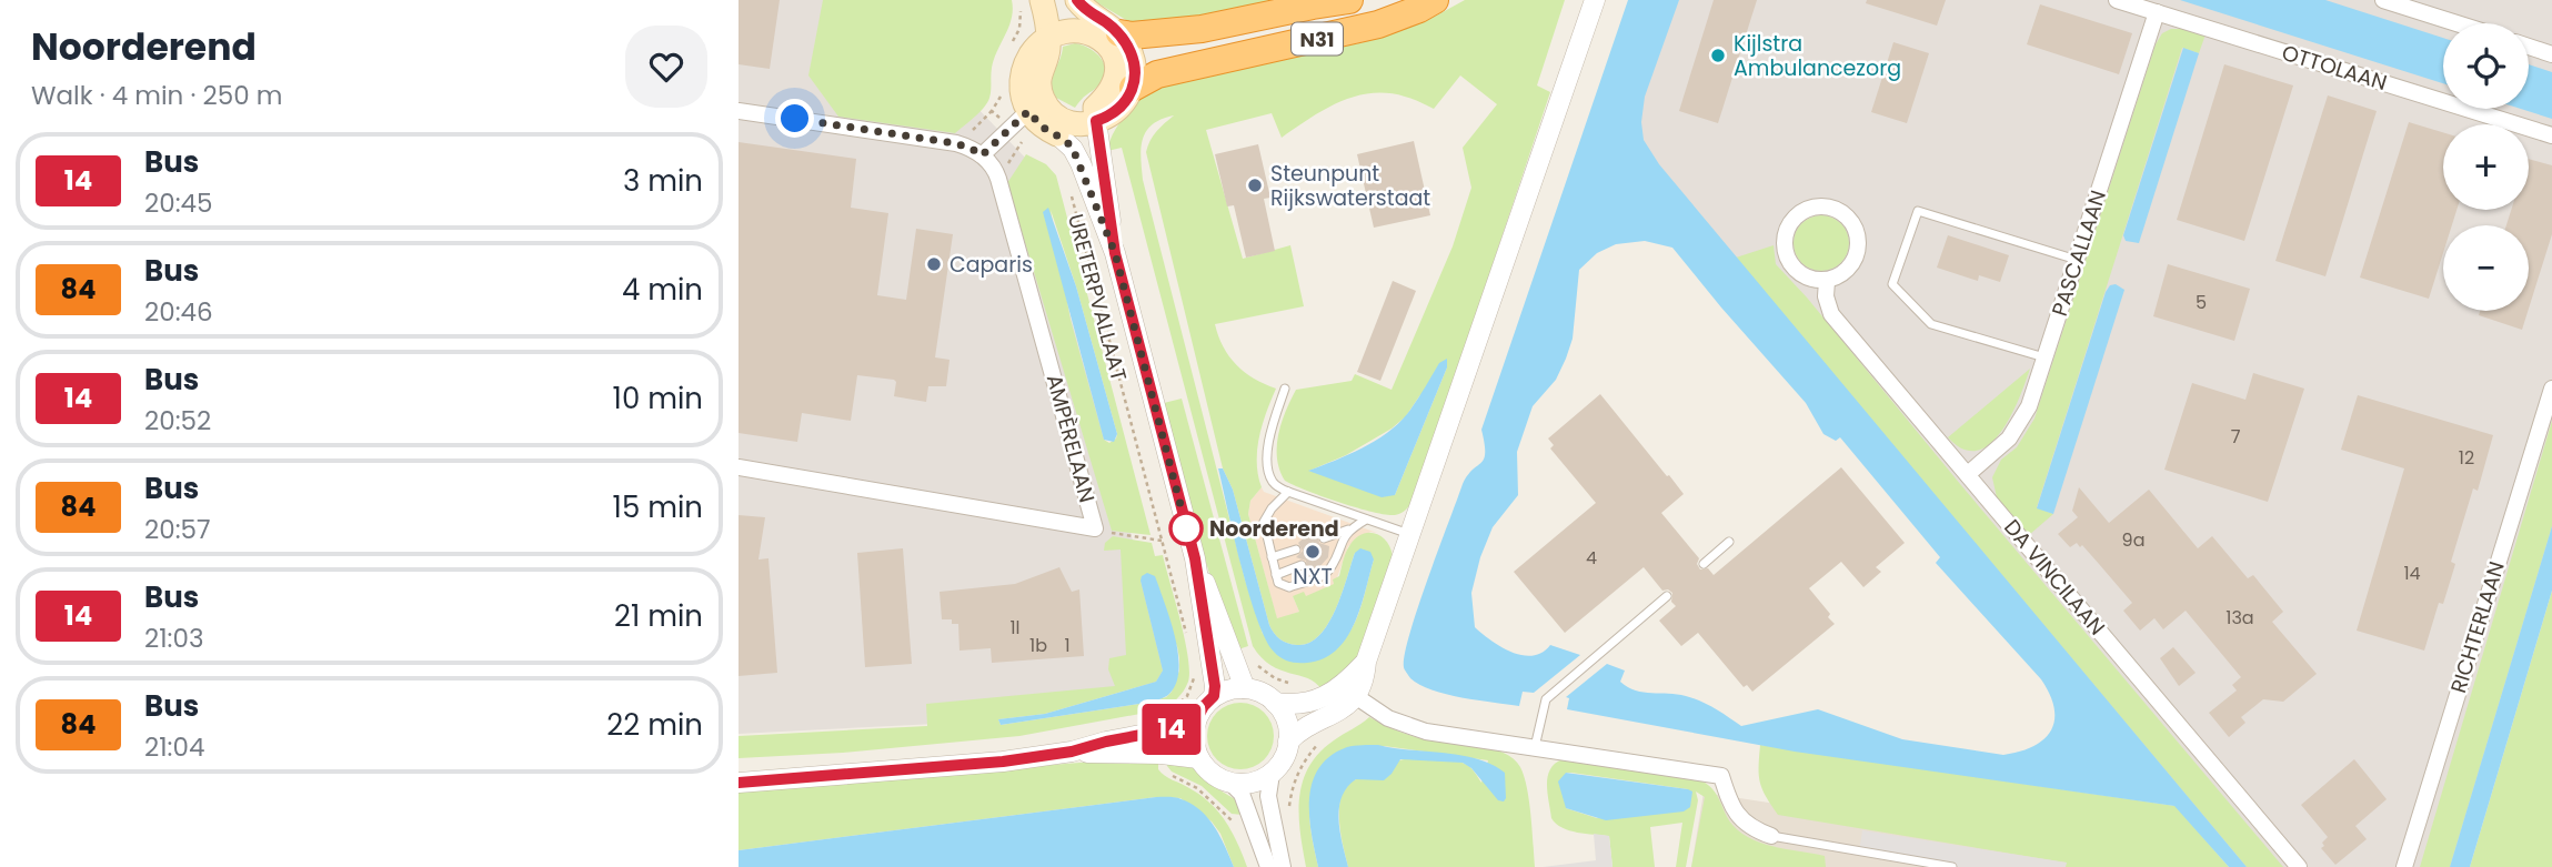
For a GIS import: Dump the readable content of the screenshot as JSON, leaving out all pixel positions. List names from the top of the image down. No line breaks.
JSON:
{"streets":{"highway":["N31"],"street":["OTTOLAAN","PASCALLAAN","URETERPVALLAAT","AMPÈRELAAN","DA VINCILAAN","RICHTERLAAN"]},"crossings":[["N31","URETERPVALLAAT"],["OTTOLAAN","PASCALLAAN"],["PASCALLAAN","DA VINCILAAN"]],"places":["Kijlstra Ambulancezorg","Steunpunt Rijkswaterstaat","Caparis","Noorderend","NXT"],"lines":["bus line 14"],"house_numbers":["5","7","12","9a","4","14","13a","1l","1b","1"],"page":{"heading":["Noorderend","Walk · 4 min · 250 m"],"on_map":"14","map_buttons":["+","−"],"list":[{"mark":"14","name":"Bus","note":"20:45","value":"3 min"},{"mark":"84","name":"Bus","note":"20:46","value":"4 min"},{"mark":"14","name":"Bus","note":"20:52","value":"10 min"},{"mark":"84","name":"Bus","note":"20:57","value":"15 min"},{"mark":"14","name":"Bus","note":"21:03","value":"21 min"},{"mark":"84","name":"Bus","note":"21:04","value":"22 min"}]}}
